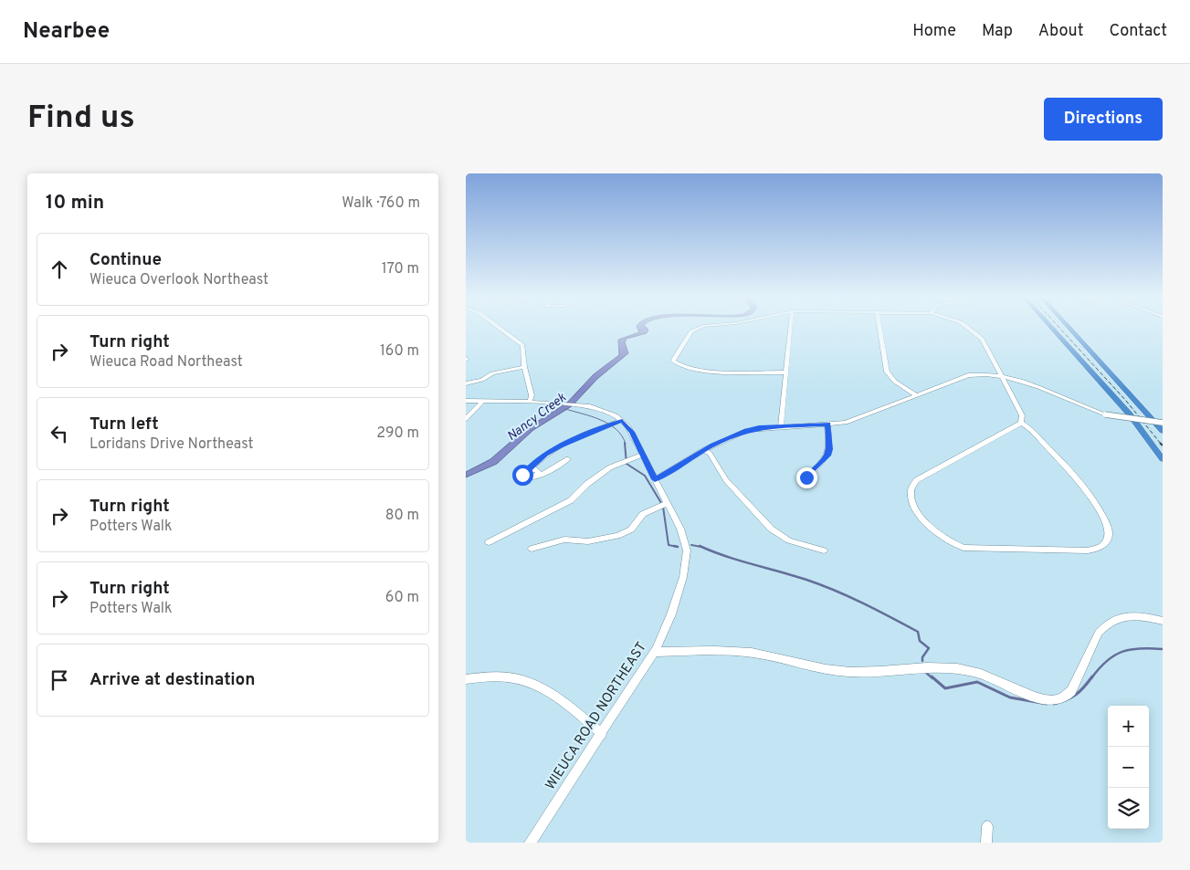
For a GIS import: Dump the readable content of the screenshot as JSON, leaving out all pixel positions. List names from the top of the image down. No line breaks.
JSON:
{"streets":{"street":["WIEUCA ROAD NORTHEAST"]},"water":["Nancy Creek"],"page":{"header":"Nearbee","nav":["Home","Map","About","Contact"],"buttons":"Directions","title":"Find us","heading":["10 min","Walk · 760 m"],"list":[["Continue","Wieuca Overlook Northeast","170 m"],["Turn right","Wieuca Road Northeast","160 m"],["Turn left","Loridans Drive Northeast","290 m"],["Turn right","Potters Walk","80 m"],["Turn right","Potters Walk","60 m"],"Arrive at destination"],"map_buttons":["+","−"]}}
